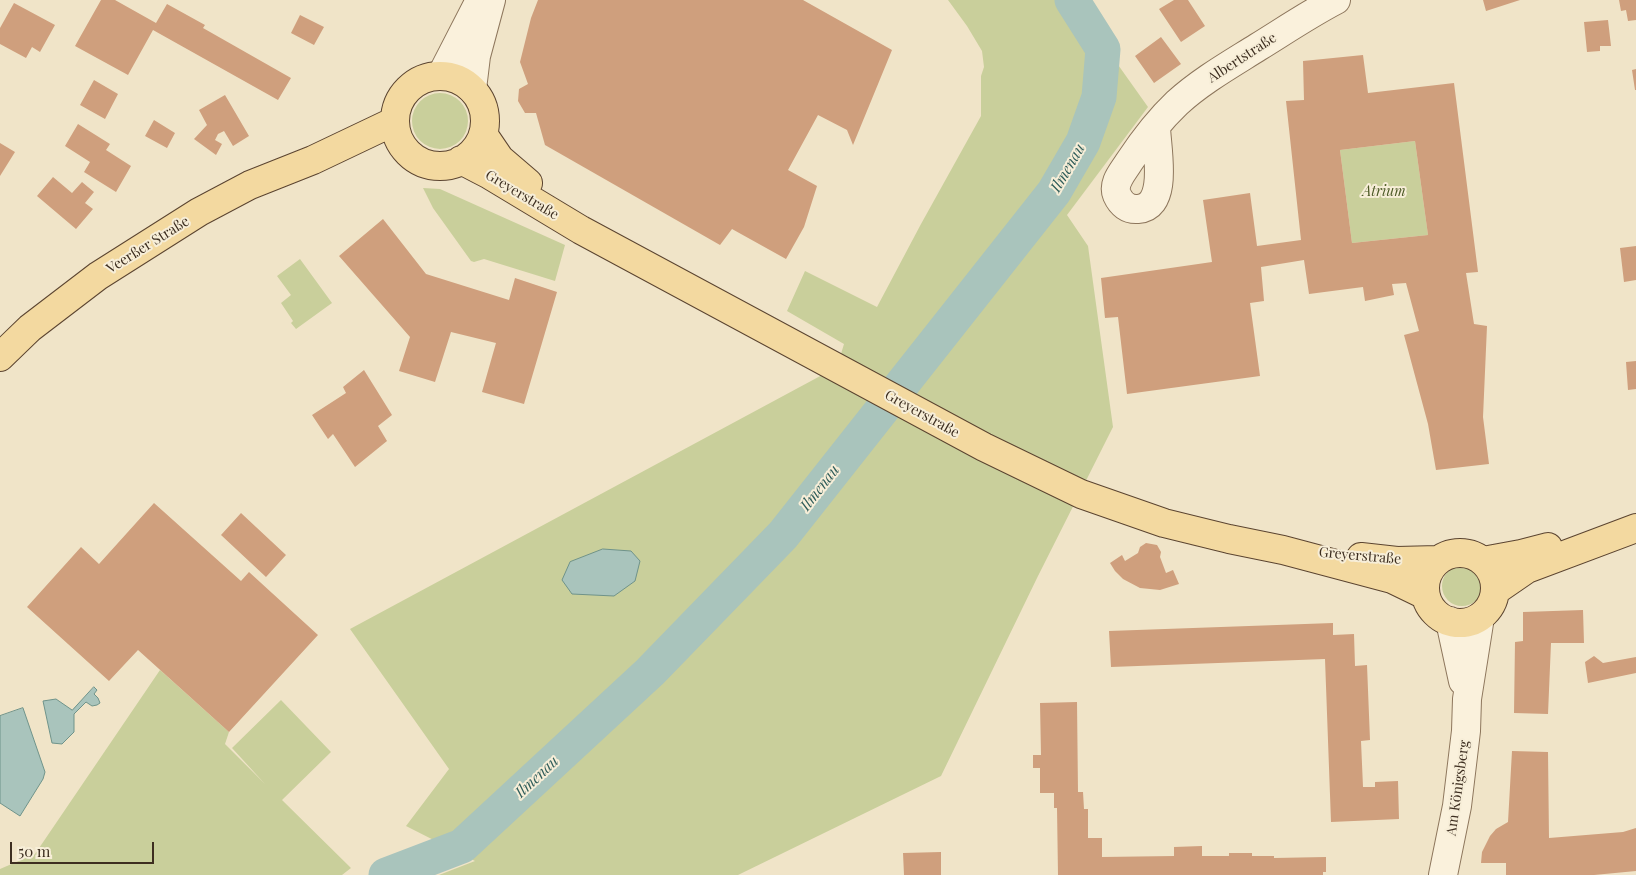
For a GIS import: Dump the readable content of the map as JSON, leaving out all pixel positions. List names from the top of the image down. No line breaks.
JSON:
{"streets":{"main road":["Greyerstraße","Veerßer Straße"],"street":["Albertstraße","Am Königsberg"]},"crossings":[["Greyerstraße","Veerßer Straße"],["Greyerstraße","Am Königsberg"]],"water":["Ilmenau"],"parks":["Atrium"],"scale_bar":"50 m"}
